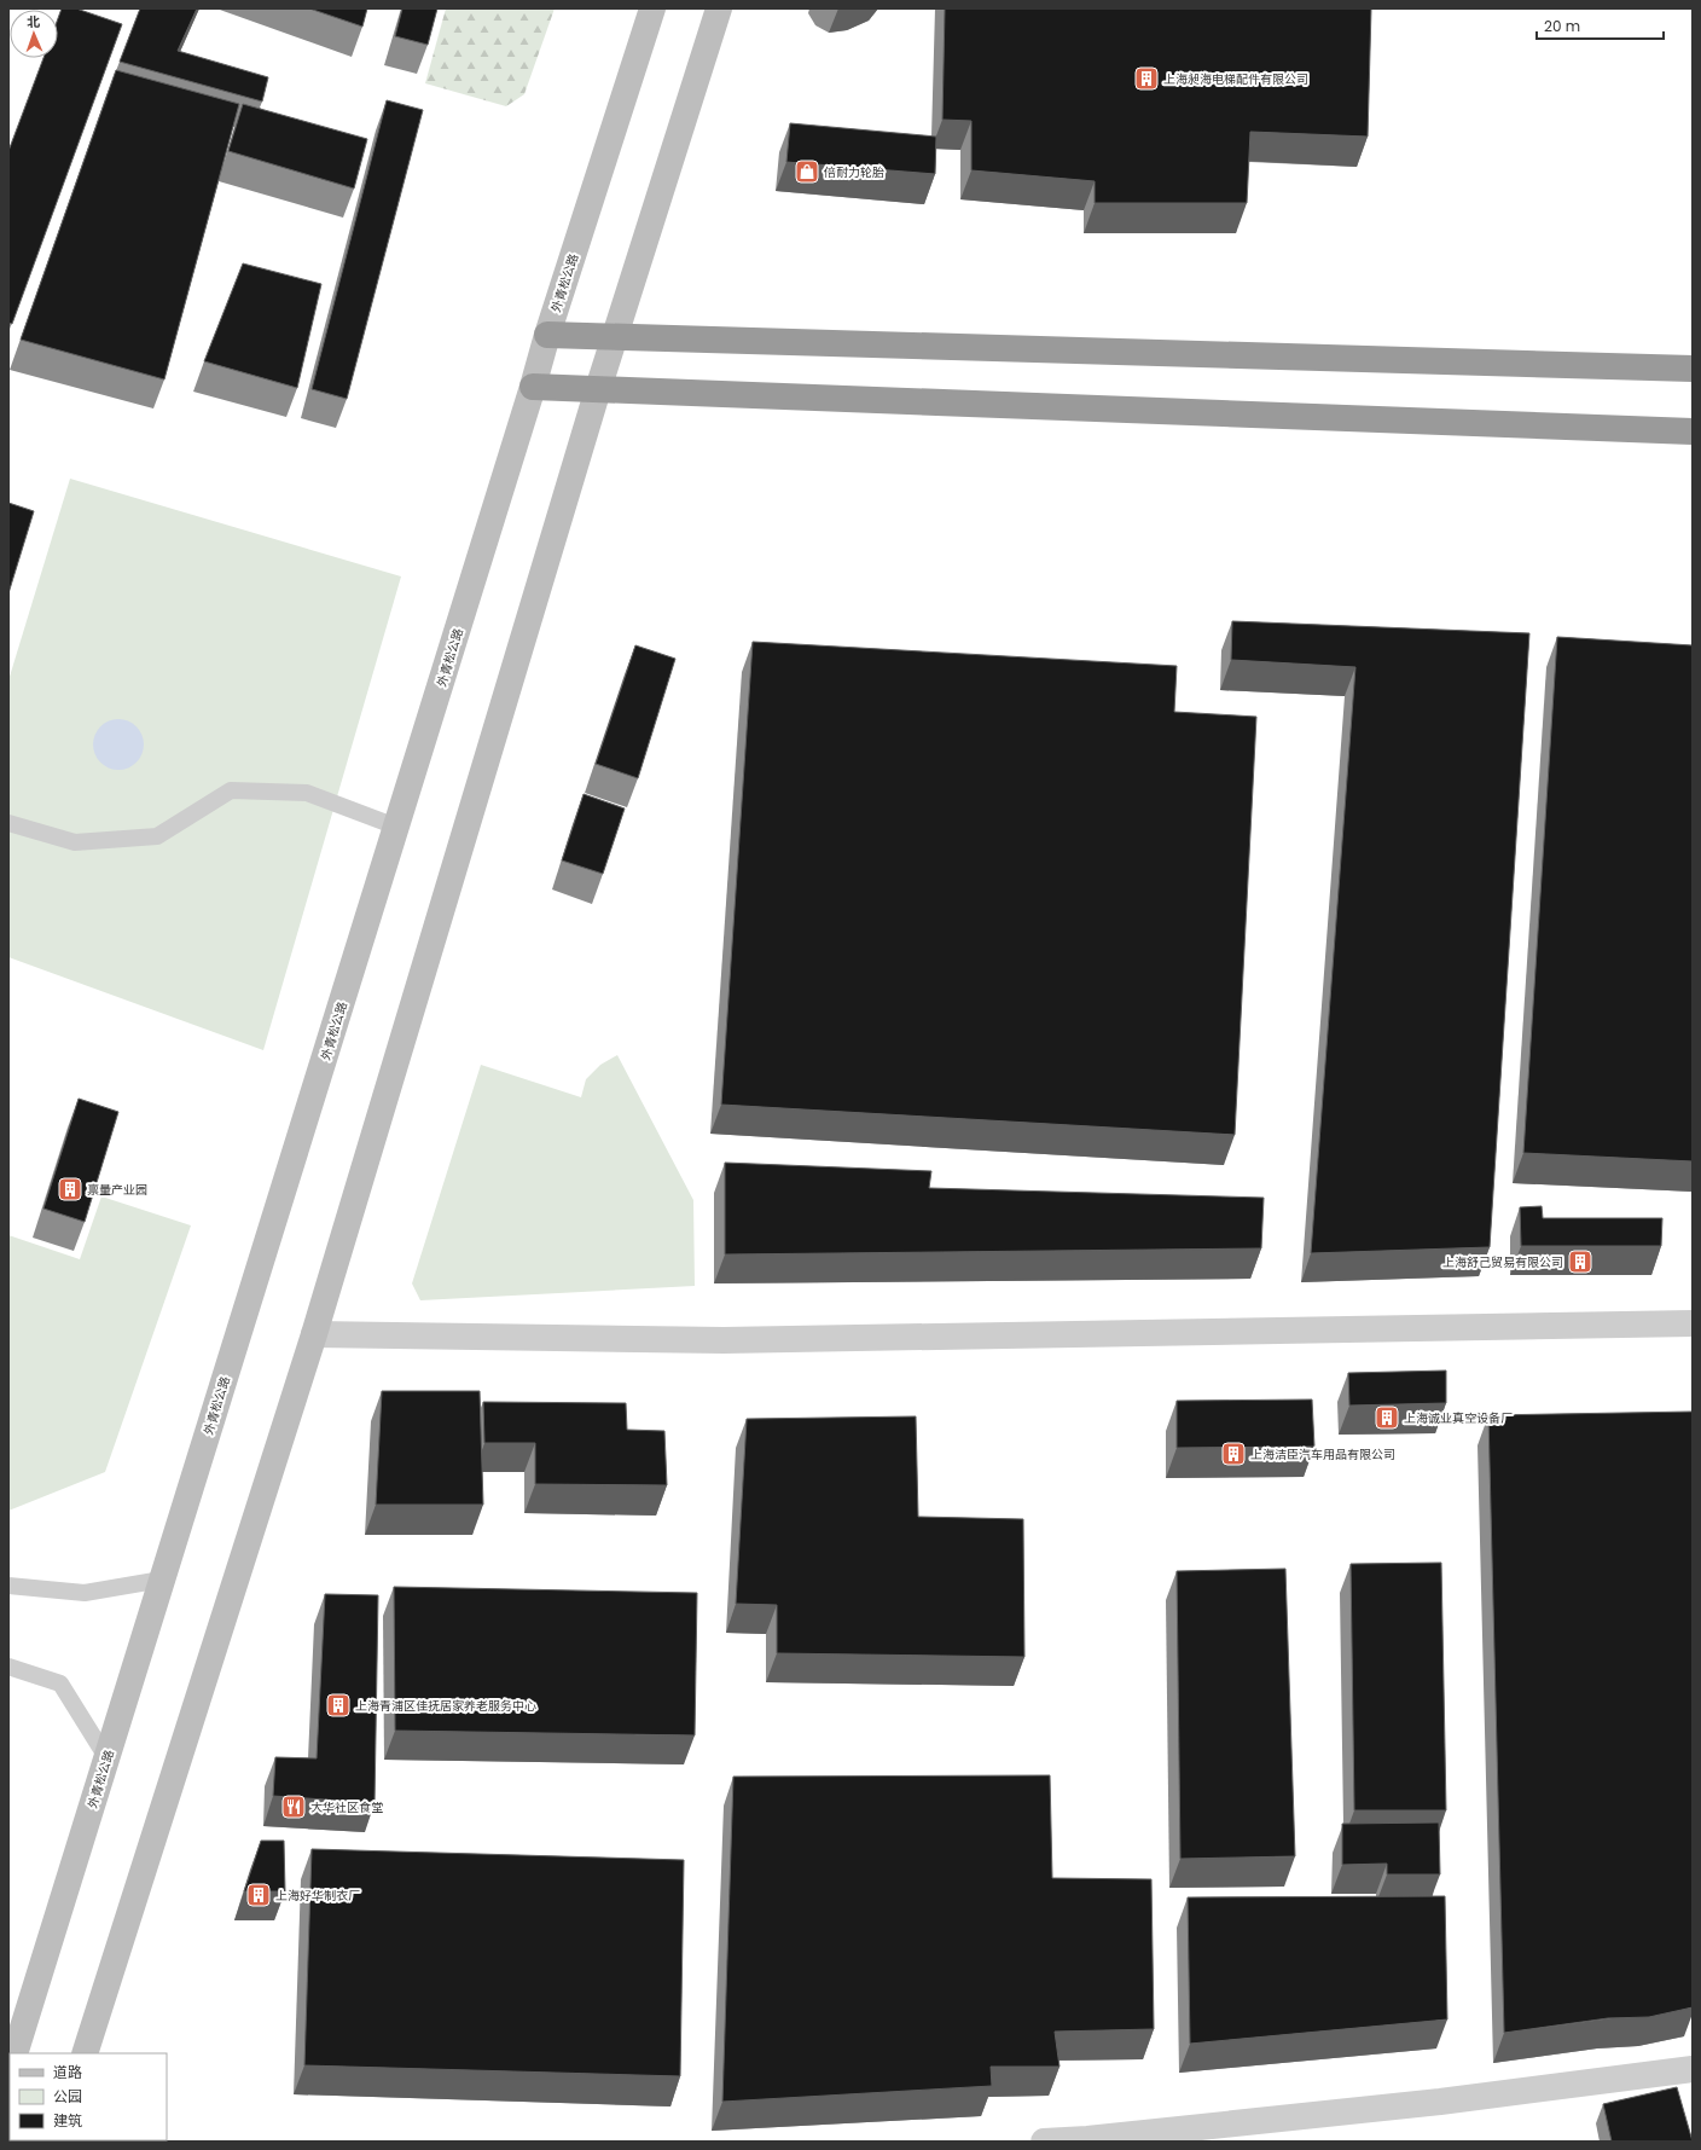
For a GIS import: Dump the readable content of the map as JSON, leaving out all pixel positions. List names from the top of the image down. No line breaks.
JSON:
{"streets":{"main road":["外青松公路"]},"places":{"building":["上海昶海电梯配件有限公司","禀量产业园","上海舒己贸易有限公司","上海诚业真空设备厂","上海洁臣汽车用品有限公司","上海青浦区佳抚居家养老服务中心","上海好华制衣厂"],"shop":["倍耐力轮胎"],"restaurant":["大华社区食堂"]},"legend":["道路","公园","建筑"],"scale_bar":"20 m","north":"top"}
